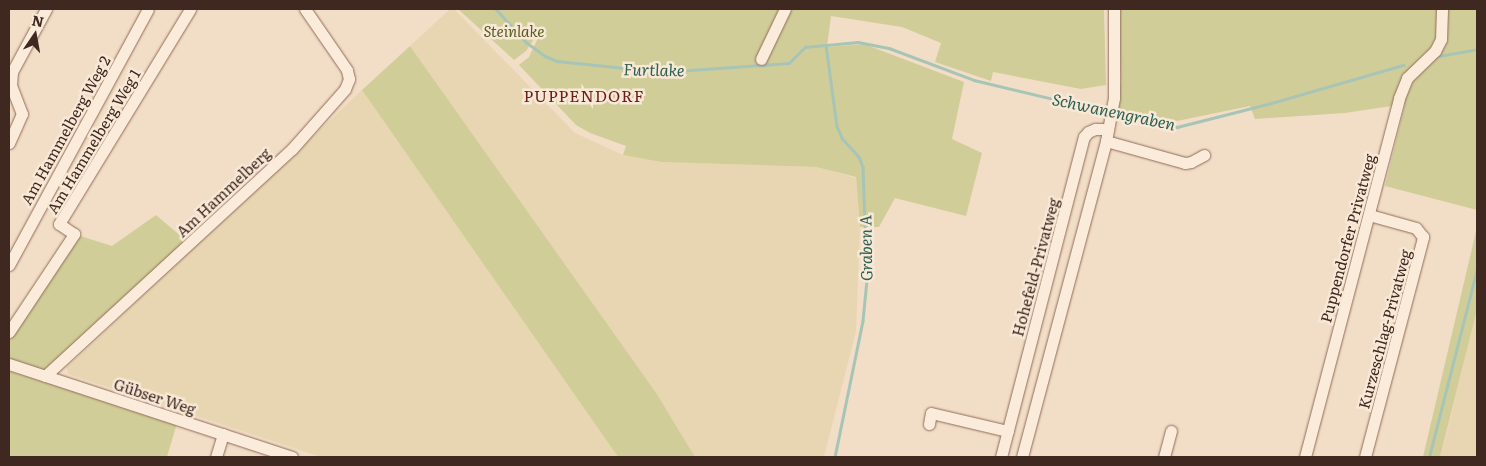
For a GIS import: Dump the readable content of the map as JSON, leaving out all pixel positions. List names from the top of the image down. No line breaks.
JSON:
{"streets":{"street":["Am Hammelberg Weg 2","Am Hammelberg Weg 1","Am Hammelberg","Puppendorfer Privatweg","Hohefeld-Privatweg","Kurzeschlag-Privatweg","Gübser Weg"]},"crossings":[["Am Hammelberg","Gübser Weg"],["Puppendorfer Privatweg","Kurzeschlag-Privatweg"]],"districts":["PUPPENDORF"],"water":["Furtlake","Schwanengraben","Graben A"],"parks":["Steinlake"],"north":"top"}
